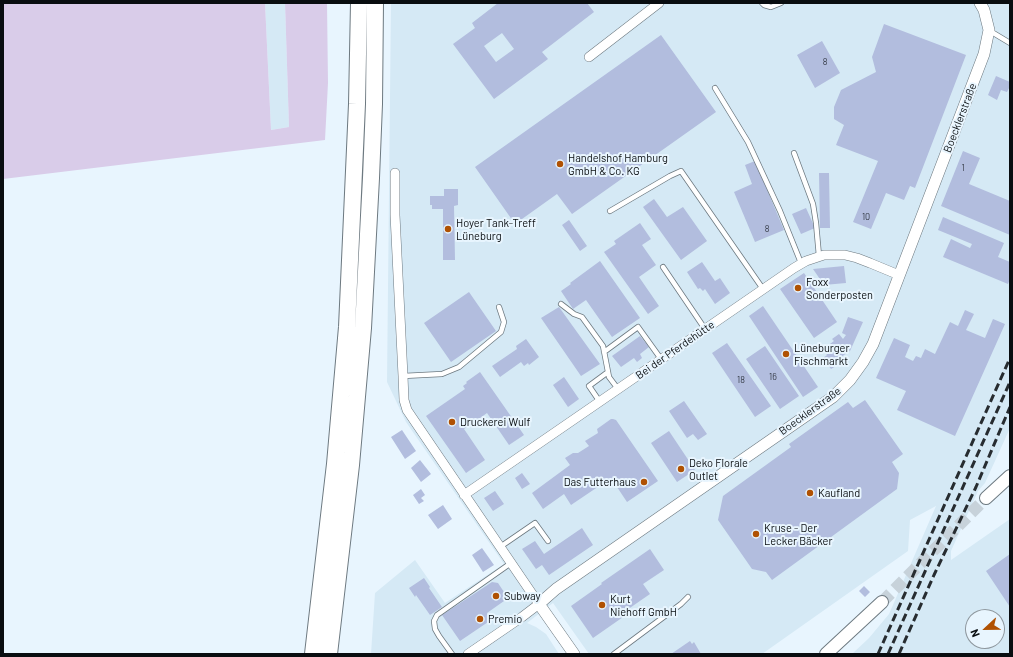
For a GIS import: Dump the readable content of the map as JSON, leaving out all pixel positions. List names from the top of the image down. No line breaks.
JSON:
{"streets":{"street":["Boecklerstraße","Bei der Pferdehütte"]},"crossings":[["Boecklerstraße","Bei der Pferdehütte"]],"places":["Handelshof Hamburg GmbH & Co. KG","Hoyer Tank-Treff Lüneburg","Foxx Sonderposten","Lüneburger Fischmarkt","Druckerei Wulf","Deko Florale Outlet","Das Futterhaus","Kaufland","Kruse - Der Lecker Bäcker","Subway","Kurt Niehoff GmbH","Premio"],"house_numbers":["8","1","10","8","16","18"],"north":"left"}
